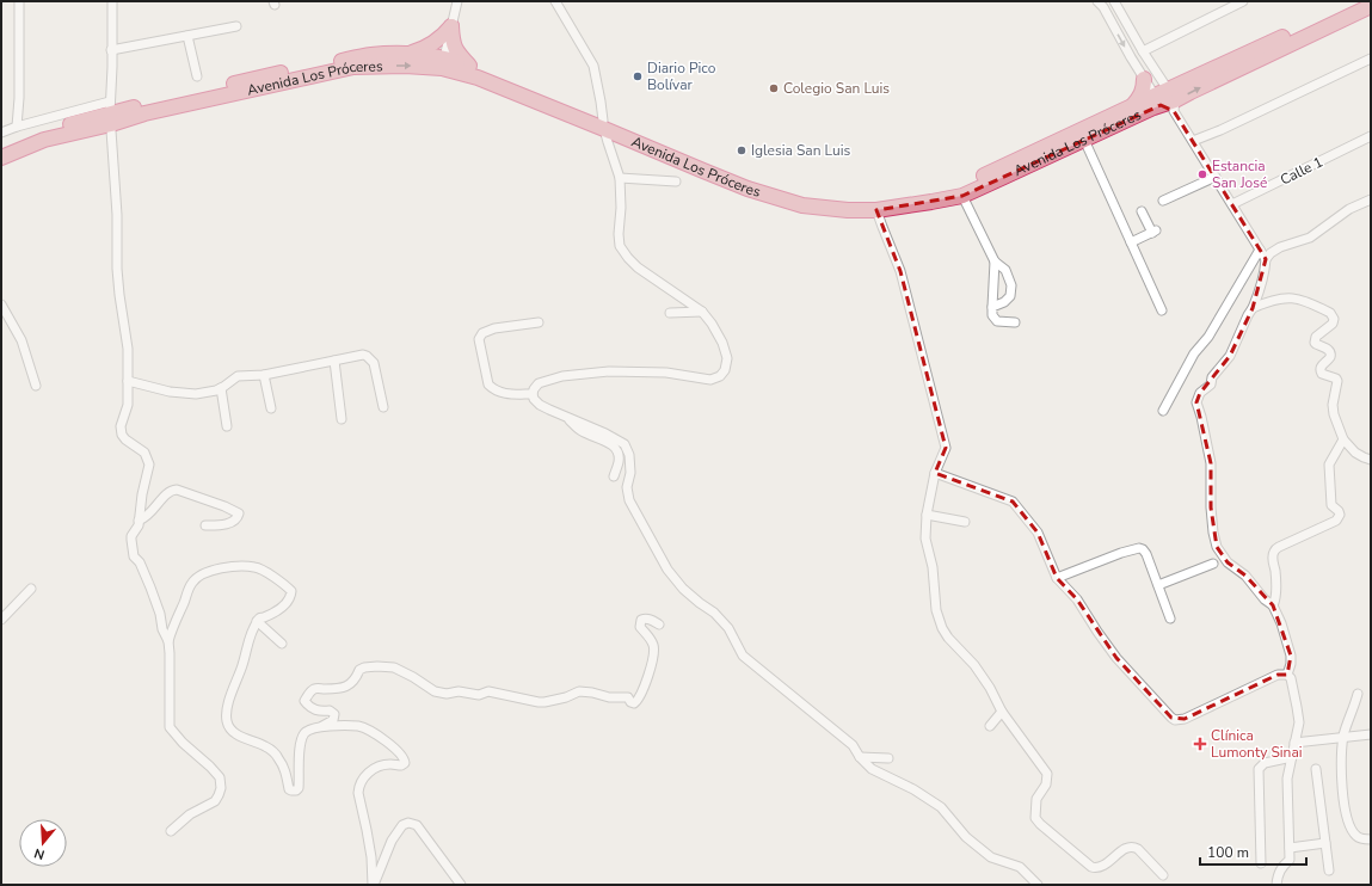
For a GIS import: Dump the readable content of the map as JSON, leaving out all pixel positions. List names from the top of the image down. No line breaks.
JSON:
{"streets":{"highway":["Avenida Los Próceres"],"street":["Calle 1"]},"places":{"other":["Diario Pico Bolívar","Colegio San Luis","Iglesia San Luis","Estancia San José"],"health":["Clínica Lumonty Sinai"]},"scale_bar":"100 m","north":"bottom"}
